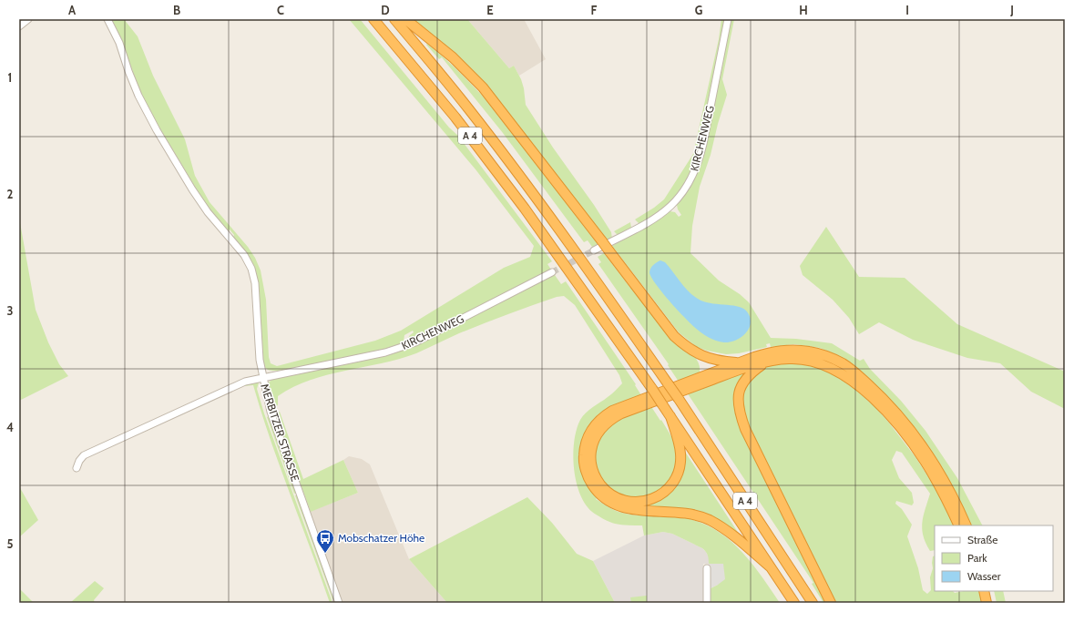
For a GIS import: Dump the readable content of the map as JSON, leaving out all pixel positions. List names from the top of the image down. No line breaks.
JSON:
{"streets":{"highway":["A 4"],"street":["KIRCHENWEG","MERBITZER STRASSE"]},"crossings":[["KIRCHENWEG","MERBITZER STRASSE"]],"places":{"bus stop":["Mobschatzer Höhe"]},"legend":["Straße","Park","Wasser"],"grid":{"columns":["A","B","C","D","E","F","G","H","I","J"],"rows":["1","2","3","4","5"]}}
